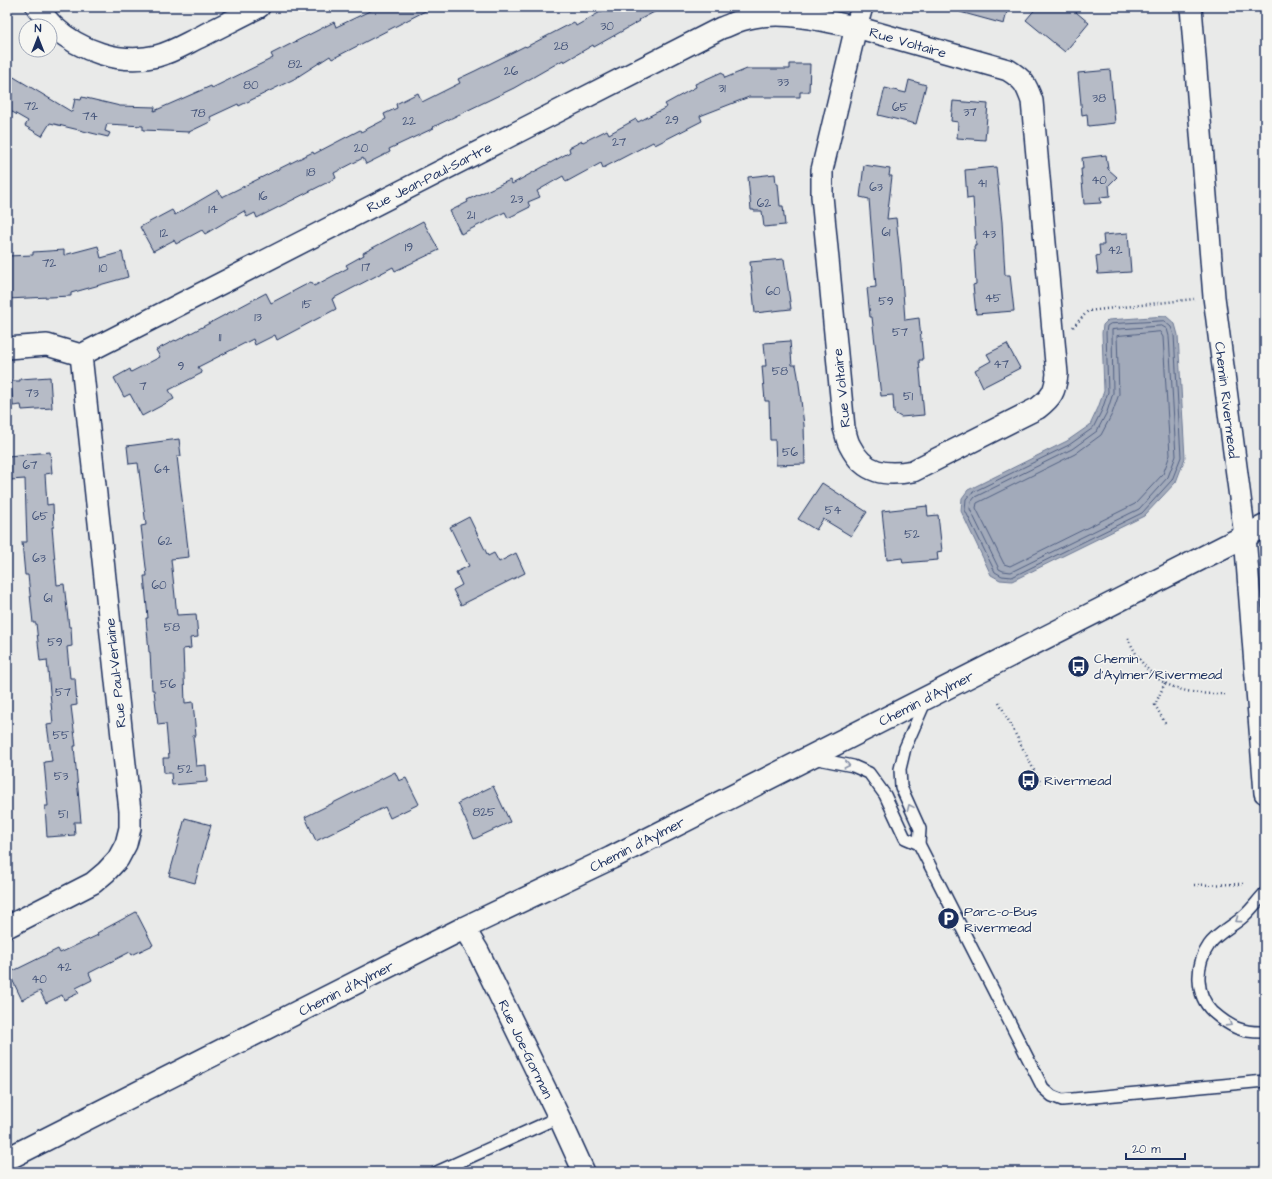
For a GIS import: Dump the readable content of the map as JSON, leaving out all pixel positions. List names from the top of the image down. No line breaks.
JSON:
{"streets":{"main road":["Chemin d'Aylmer"],"street":["Rue Voltaire","Rue Jean-Paul-Sartre","Chemin Rivermead","Rue Paul-Verlaine","Rue Joe-Gorman"]},"crossings":[["Rue Voltaire","Rue Jean-Paul-Sartre"],["Rue Jean-Paul-Sartre","Rue Paul-Verlaine"],["Chemin Rivermead","Chemin d'Aylmer"],["Chemin d'Aylmer","Rue Joe-Gorman"]],"places":{"bus stop":["Chemin d'Aylmer/Rivermead","Rivermead"],"parking":["Parc-o-Bus Rivermead"]},"house_numbers":["30","28","82","26","33","80","31","38","72","65","37","78","74","29","22","27","20","18","40","41","63","16","23","62","14","21","61","12","43","19","42","72","17","10","60","45","59","15","13","57","11","47","9","58","7","73","51","56","67","64","54","65","52","62","63","60","61","58","59","56","57","55","52","53","825","51","42","40"],"scale_bar":"20 m","north":"top"}
